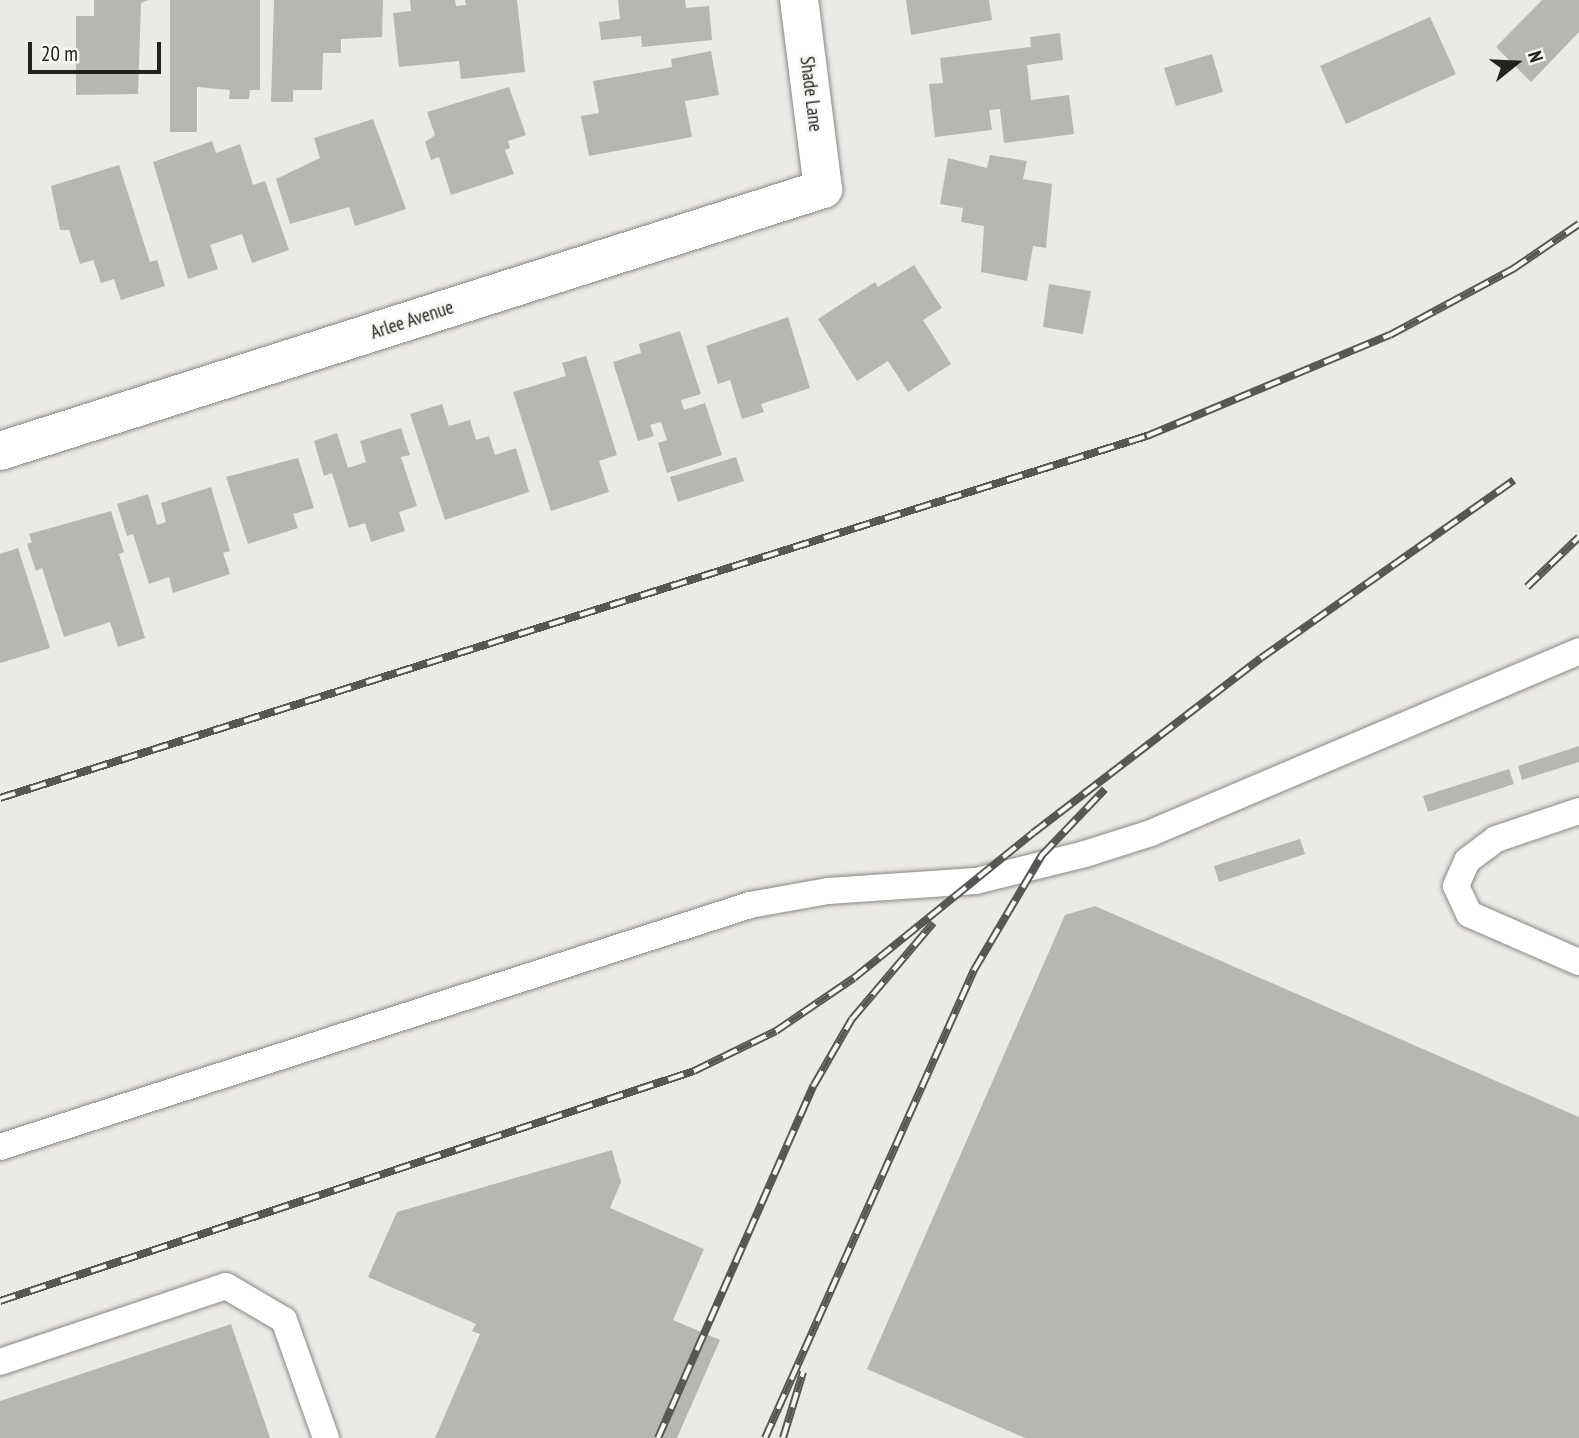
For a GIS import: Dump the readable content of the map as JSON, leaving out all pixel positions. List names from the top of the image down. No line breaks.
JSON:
{"streets":{"street":["Shade Lane","Arlee Avenue"]},"crossings":[["Shade Lane","Arlee Avenue"]],"scale_bar":"20 m","north":"right"}
